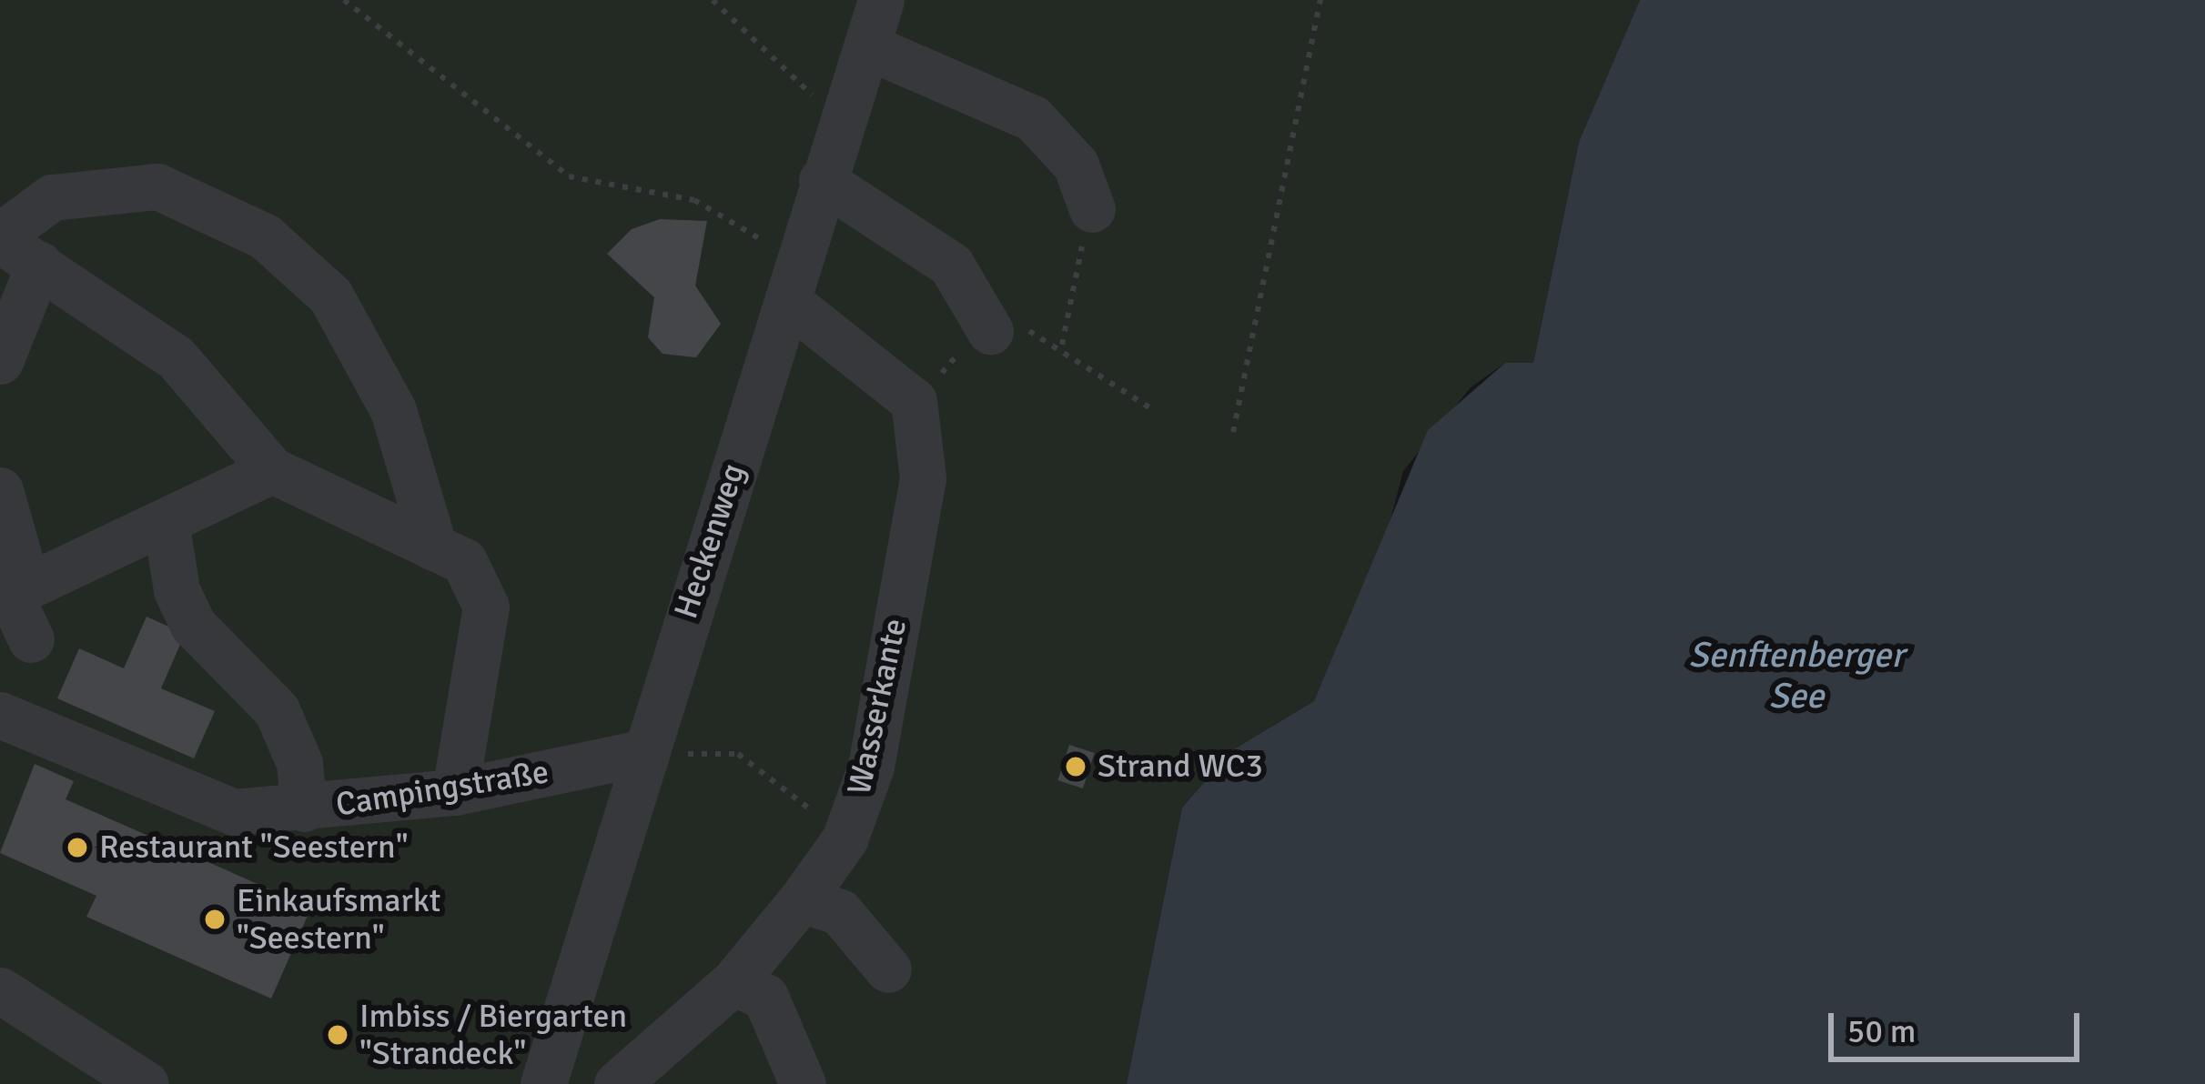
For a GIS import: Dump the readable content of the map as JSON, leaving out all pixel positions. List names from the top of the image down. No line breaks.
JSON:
{"streets":{"street":["Heckenweg","Wasserkante","Campingstraße"]},"crossings":[["Heckenweg","Wasserkante"],["Heckenweg","Campingstraße"]],"water":["Senftenberger See"],"places":["Strand WC3","Restaurant \"Seestern\"","Einkaufsmarkt \"Seestern\"","Imbiss / Biergarten \"Strandeck\""],"scale_bar":"50 m"}
